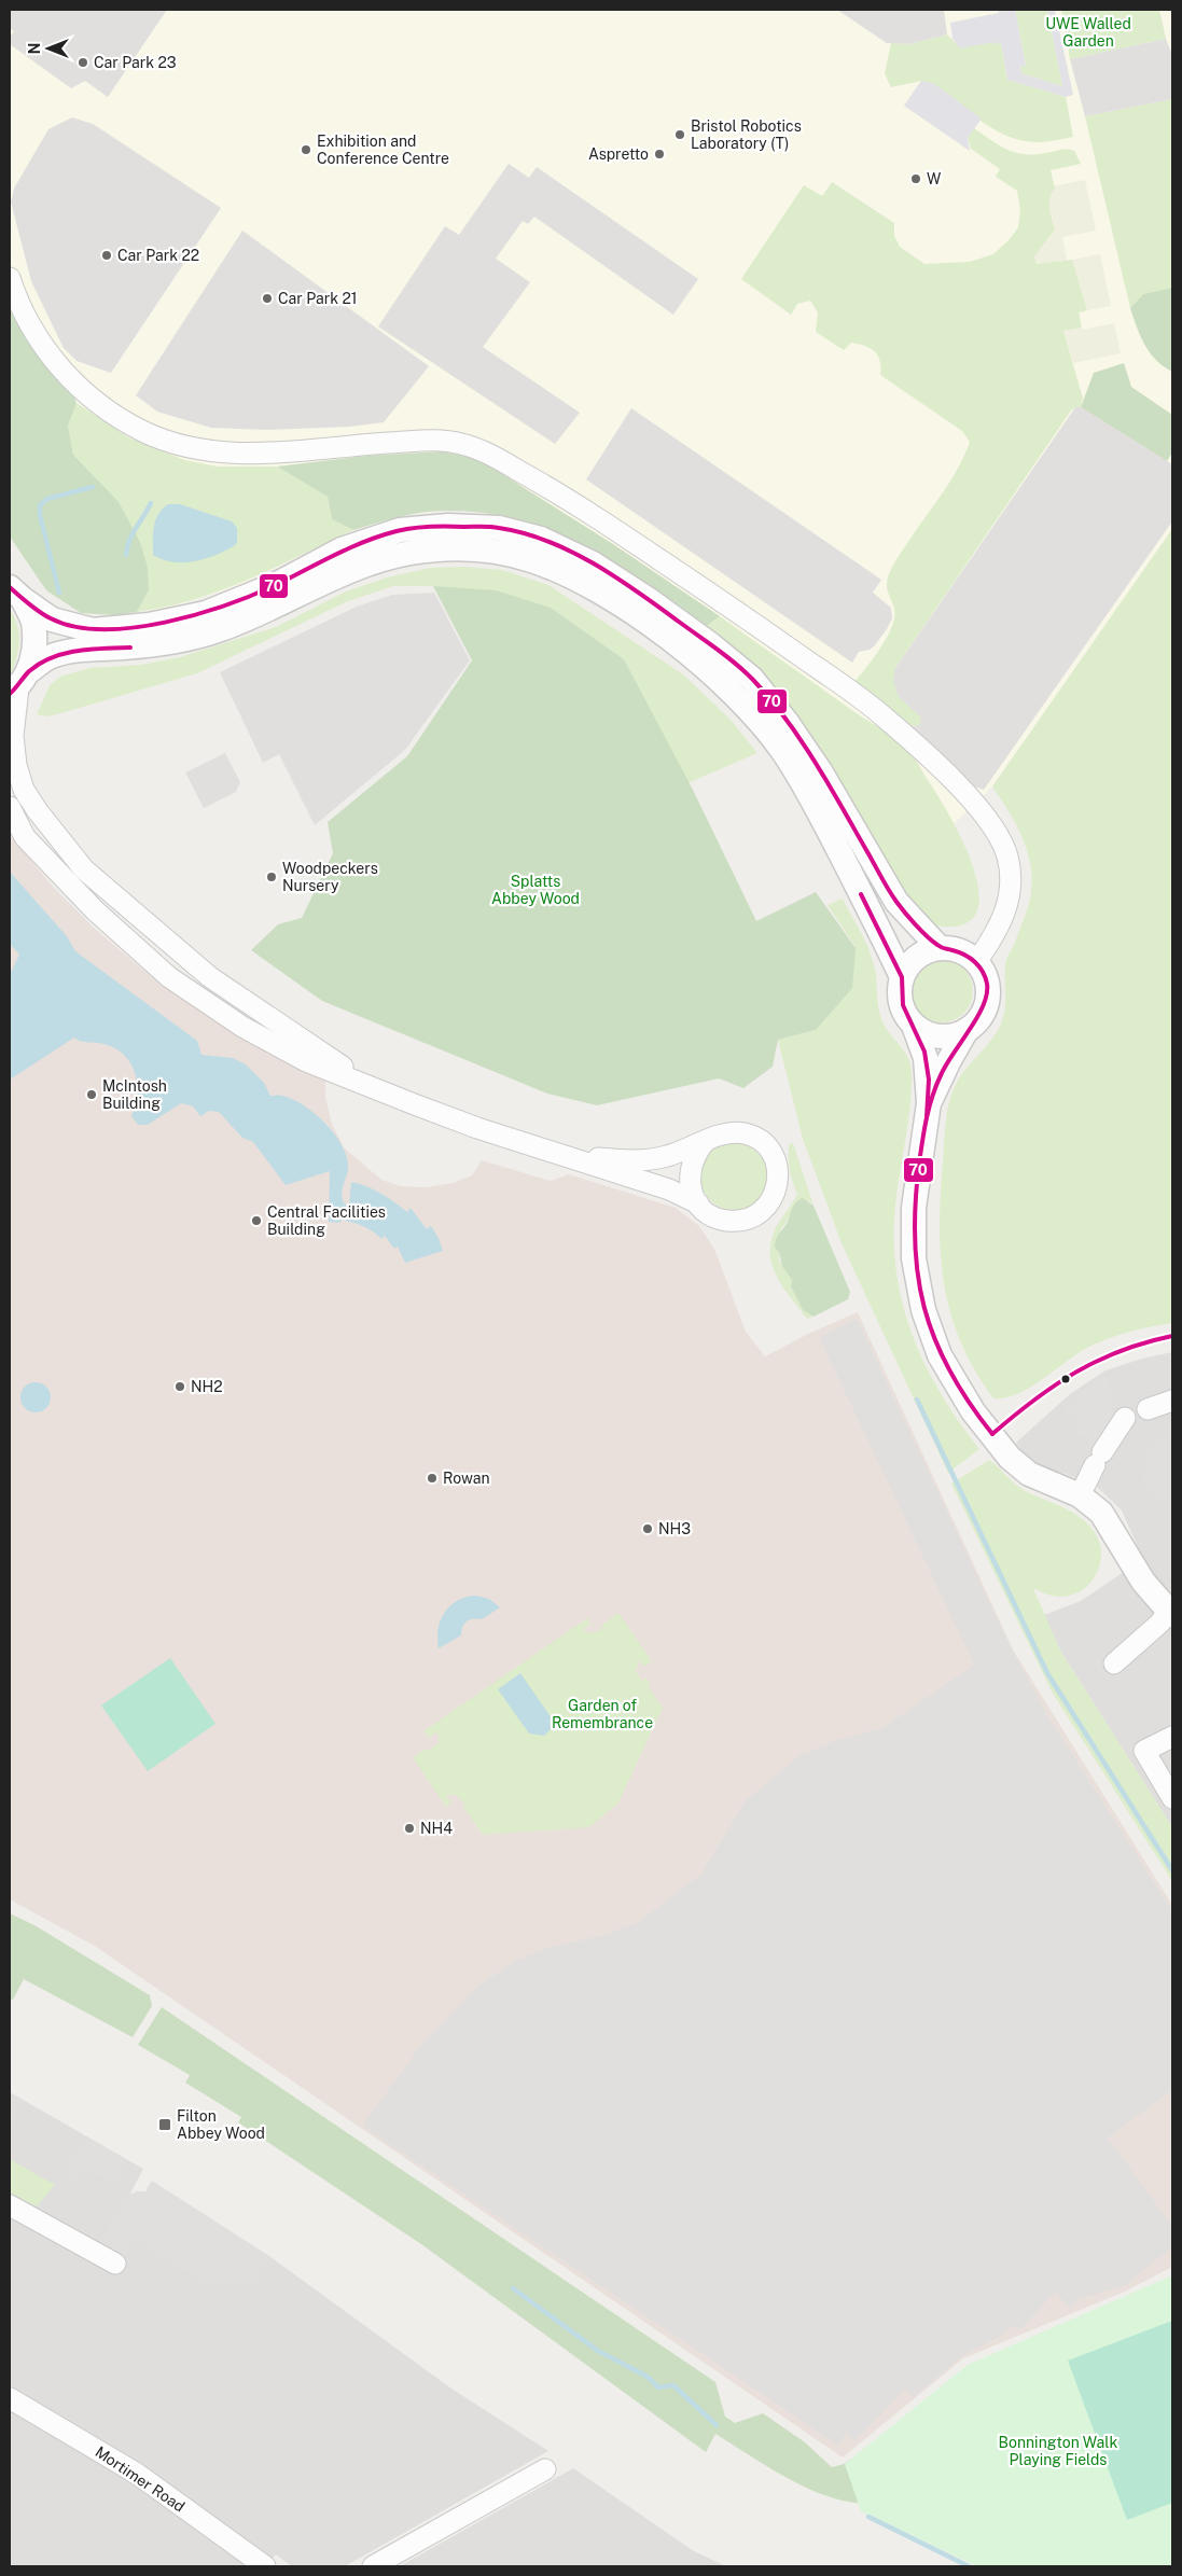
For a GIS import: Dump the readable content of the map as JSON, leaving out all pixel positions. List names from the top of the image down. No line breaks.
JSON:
{"streets":{"street":["Mortimer Road"]},"parks":["UWE Walled Garden","Splatts Abbey Wood","Garden of Remembrance","Bonnington Walk Playing Fields"],"places":{"other":["Car Park 23","Bristol Robotics Laboratory (T)","Exhibition and Conference Centre","Aspretto","W","Car Park 22","Car Park 21","Woodpeckers Nursery","McIntosh Building","Central Facilities Building","NH2","Rowan","NH3","NH4"],"transit":["Filton Abbey Wood"]},"lines":["transit line 70"],"north":"left"}
